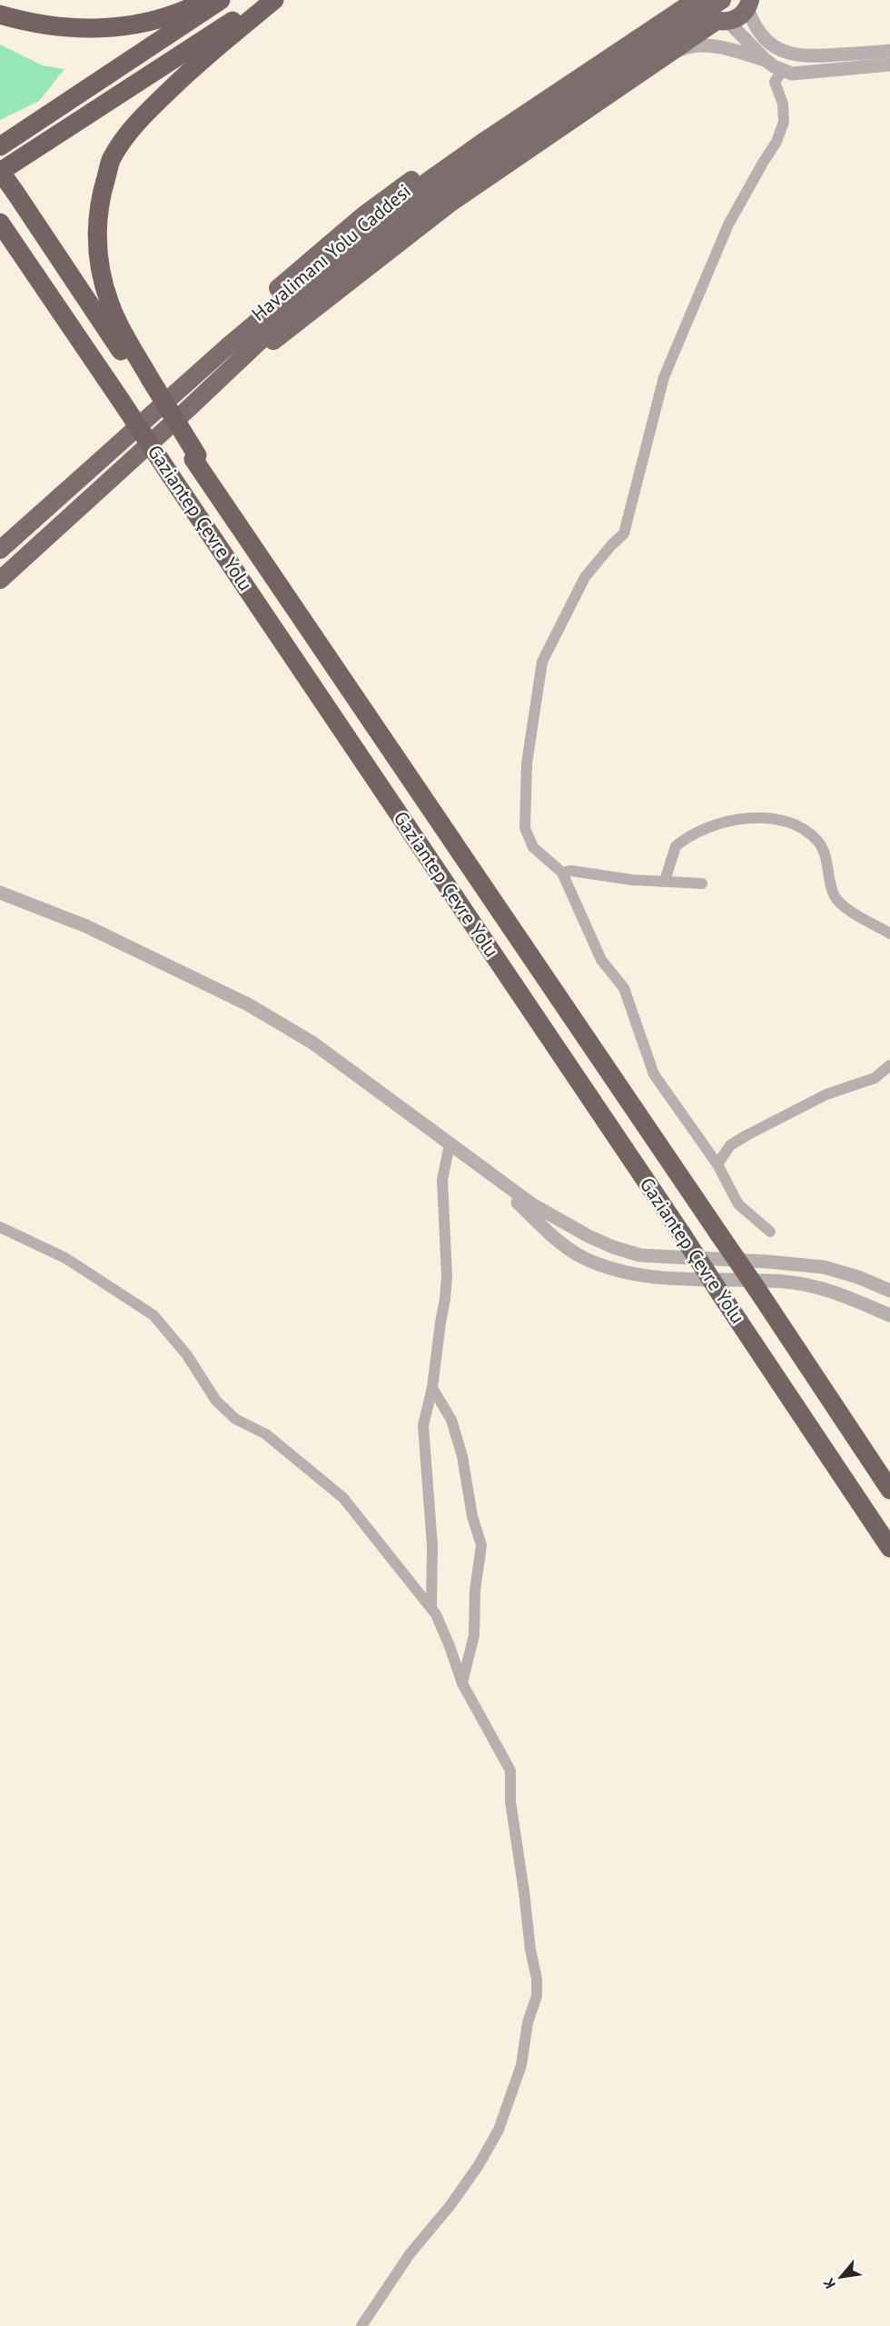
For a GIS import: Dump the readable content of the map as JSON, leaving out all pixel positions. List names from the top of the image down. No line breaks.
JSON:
{"streets":{"highway":["Havalimanı Yolu Caddesi","Gaziantep Çevre Yolu"]},"north":"bottom left"}
